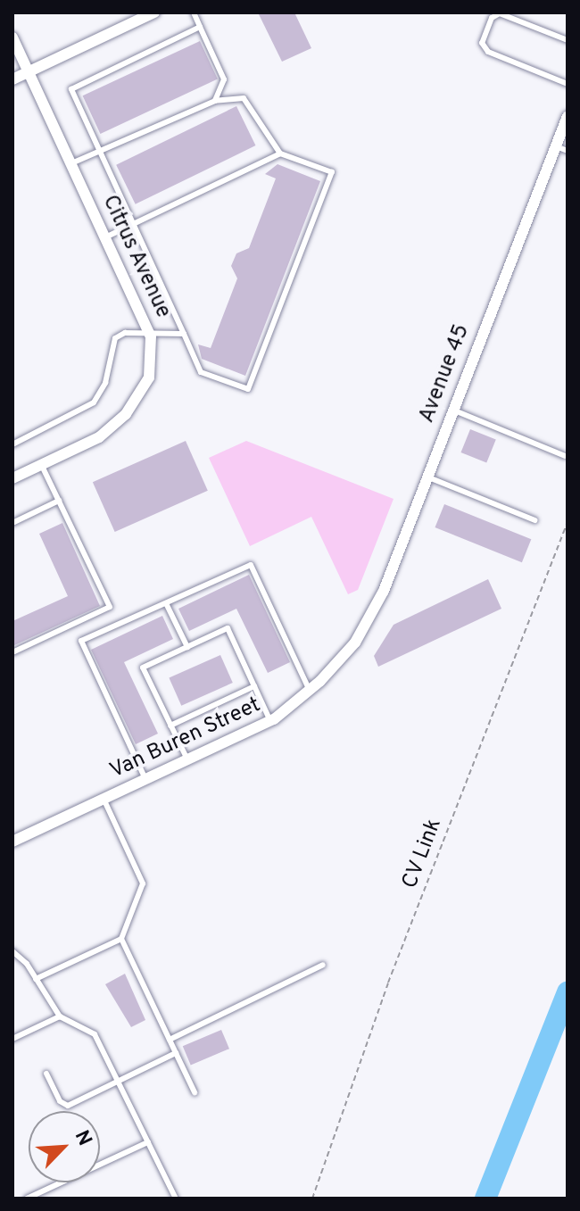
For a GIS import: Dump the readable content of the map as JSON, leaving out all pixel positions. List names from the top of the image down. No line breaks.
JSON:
{"streets":{"street":["Citrus Avenue","Avenue 45","Van Buren Street"],"path":["CV Link"]},"crossings":[["Avenue 45","Van Buren Street"]],"north":"top right"}
